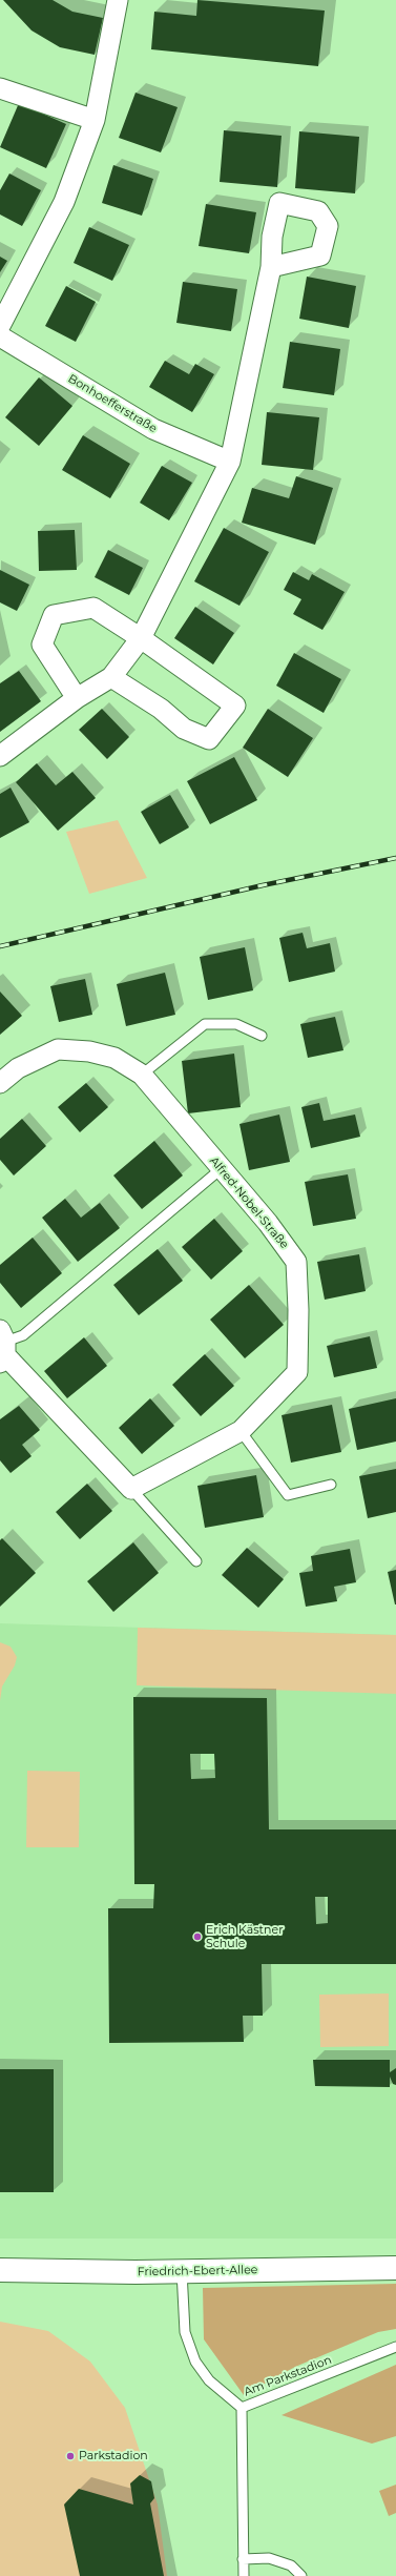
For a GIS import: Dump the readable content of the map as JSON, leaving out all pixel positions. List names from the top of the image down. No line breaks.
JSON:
{"streets":{"street":["Bonhoefferstraße","Alfred-Nobel-Straße","Friedrich-Ebert-Allee"],"lane":["Am Parkstadion"]},"crossings":[["Friedrich-Ebert-Allee","Am Parkstadion"]],"places":["Erich Kästner Schule","Parkstadion"]}
